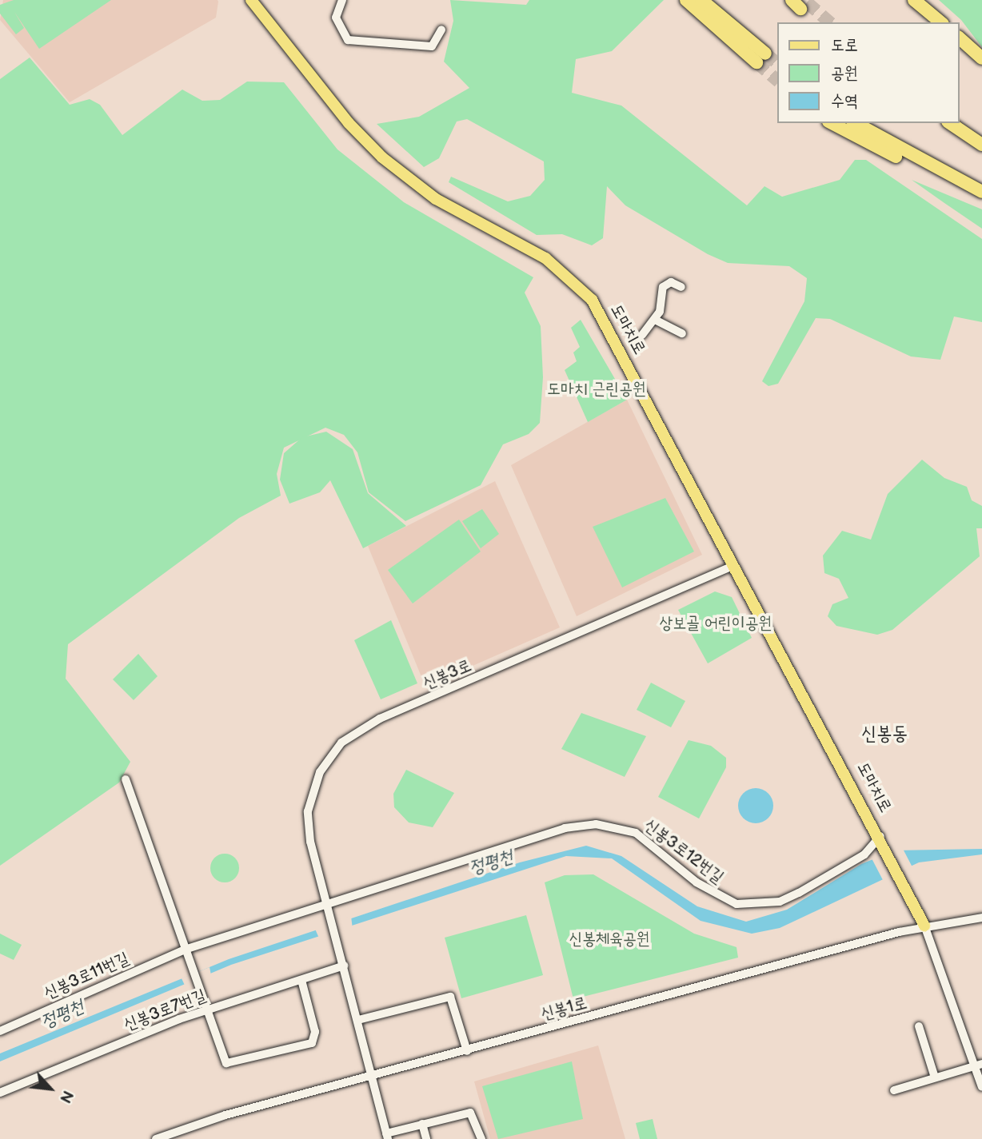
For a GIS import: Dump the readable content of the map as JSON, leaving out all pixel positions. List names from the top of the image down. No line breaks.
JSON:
{"streets":{"main road":["도마치로"],"street":["신봉3로","신봉3로12번길","신봉3로11번길","신봉1로","신봉3로7번길"]},"crossings":[["도마치로","신봉3로"],["도마치로","신봉3로12번길"],["도마치로","신봉1로"],["신봉3로","신봉3로12번길"],["신봉3로","신봉3로11번길"],["신봉3로","신봉3로7번길"],["신봉3로12번길","신봉3로11번길"]],"districts":["신봉동"],"water":["정평천"],"parks":["도마치 근린공원","상보골 어린이공원","신봉체육공원"],"legend":["도로","공원","수역"],"north":"bottom right"}
